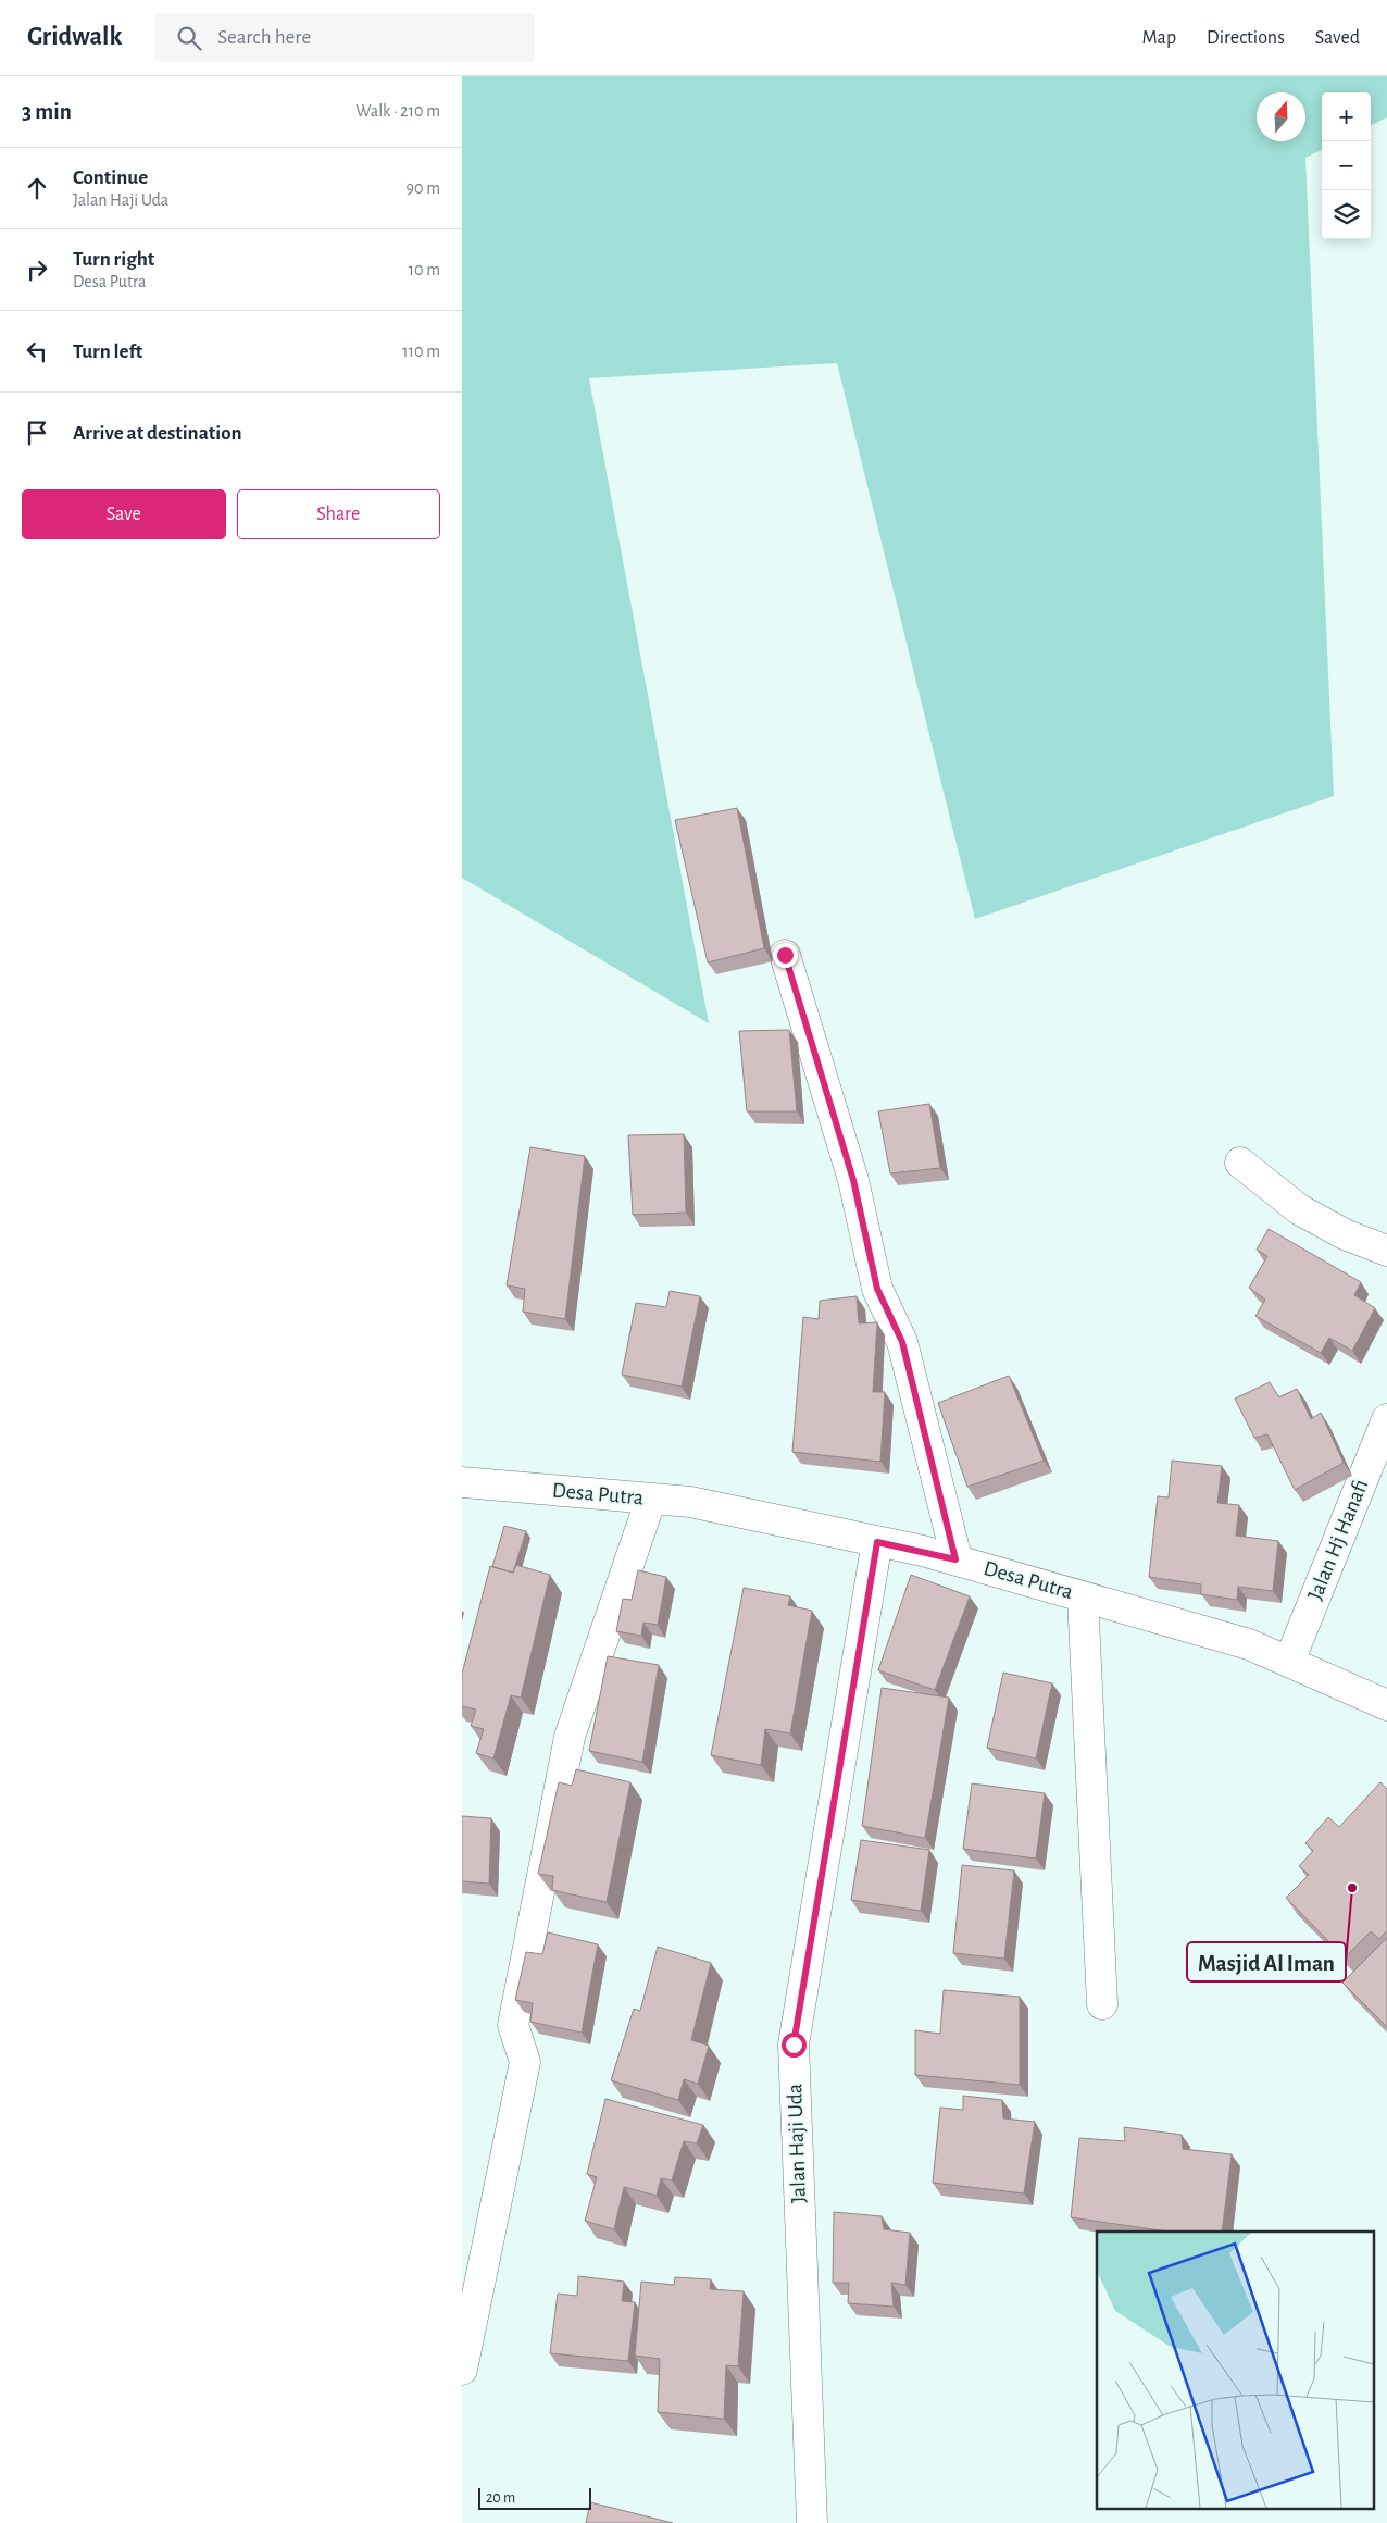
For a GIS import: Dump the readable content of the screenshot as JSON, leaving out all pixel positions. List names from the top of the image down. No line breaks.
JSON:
{"streets":{"street":["Desa Putra","Jalan Hj Hanafi","Jalan Haji Uda"]},"crossings":[["Desa Putra","Jalan Hj Hanafi"],["Desa Putra","Jalan Haji Uda"]],"places":["Masjid Al Iman"],"scale_bar":"20 m","north":"top","page":{"header":"Gridwalk","search":"Search here","nav":["Map","Directions","Saved"],"heading":["3 min","Walk · 210 m"],"map_buttons":["+","−"],"list":[["Continue","Jalan Haji Uda","90 m"],["Turn right","Desa Putra","10 m"],["Turn left","110 m"],"Arrive at destination"],"buttons":["Save","Share"],"scale":"20 m"}}
